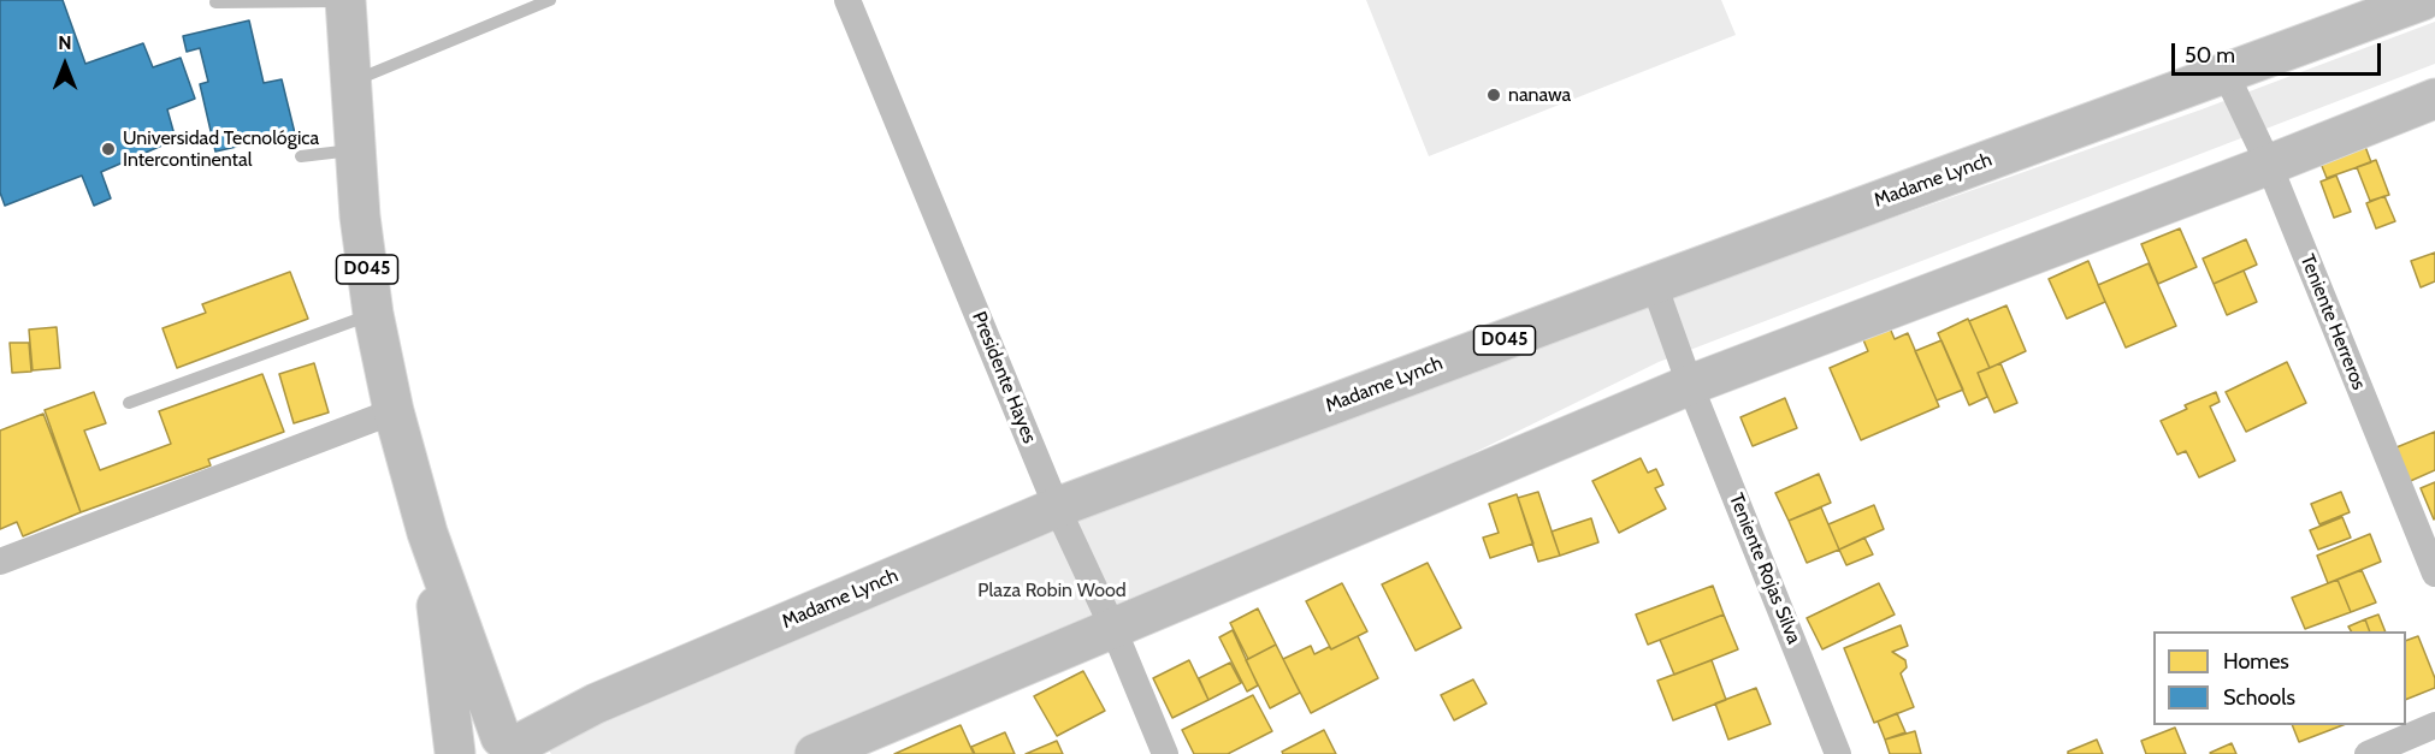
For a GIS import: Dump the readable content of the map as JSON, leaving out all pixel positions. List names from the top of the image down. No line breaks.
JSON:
{"streets":{"main road":["Madame Lynch","D045"],"street":["Teniente Herreros","Presidente Hayes","Teniente Rojas Silva"]},"crossings":[["Madame Lynch","D045"],["Madame Lynch","Teniente Herreros"],["Madame Lynch","Presidente Hayes"],["Madame Lynch","Teniente Rojas Silva"]],"parks":["Plaza Robin Wood"],"places":["nanawa","Universidad Tecnológica Intercontinental"],"legend":["Homes","Schools"],"scale_bar":"50 m","north":"top"}
